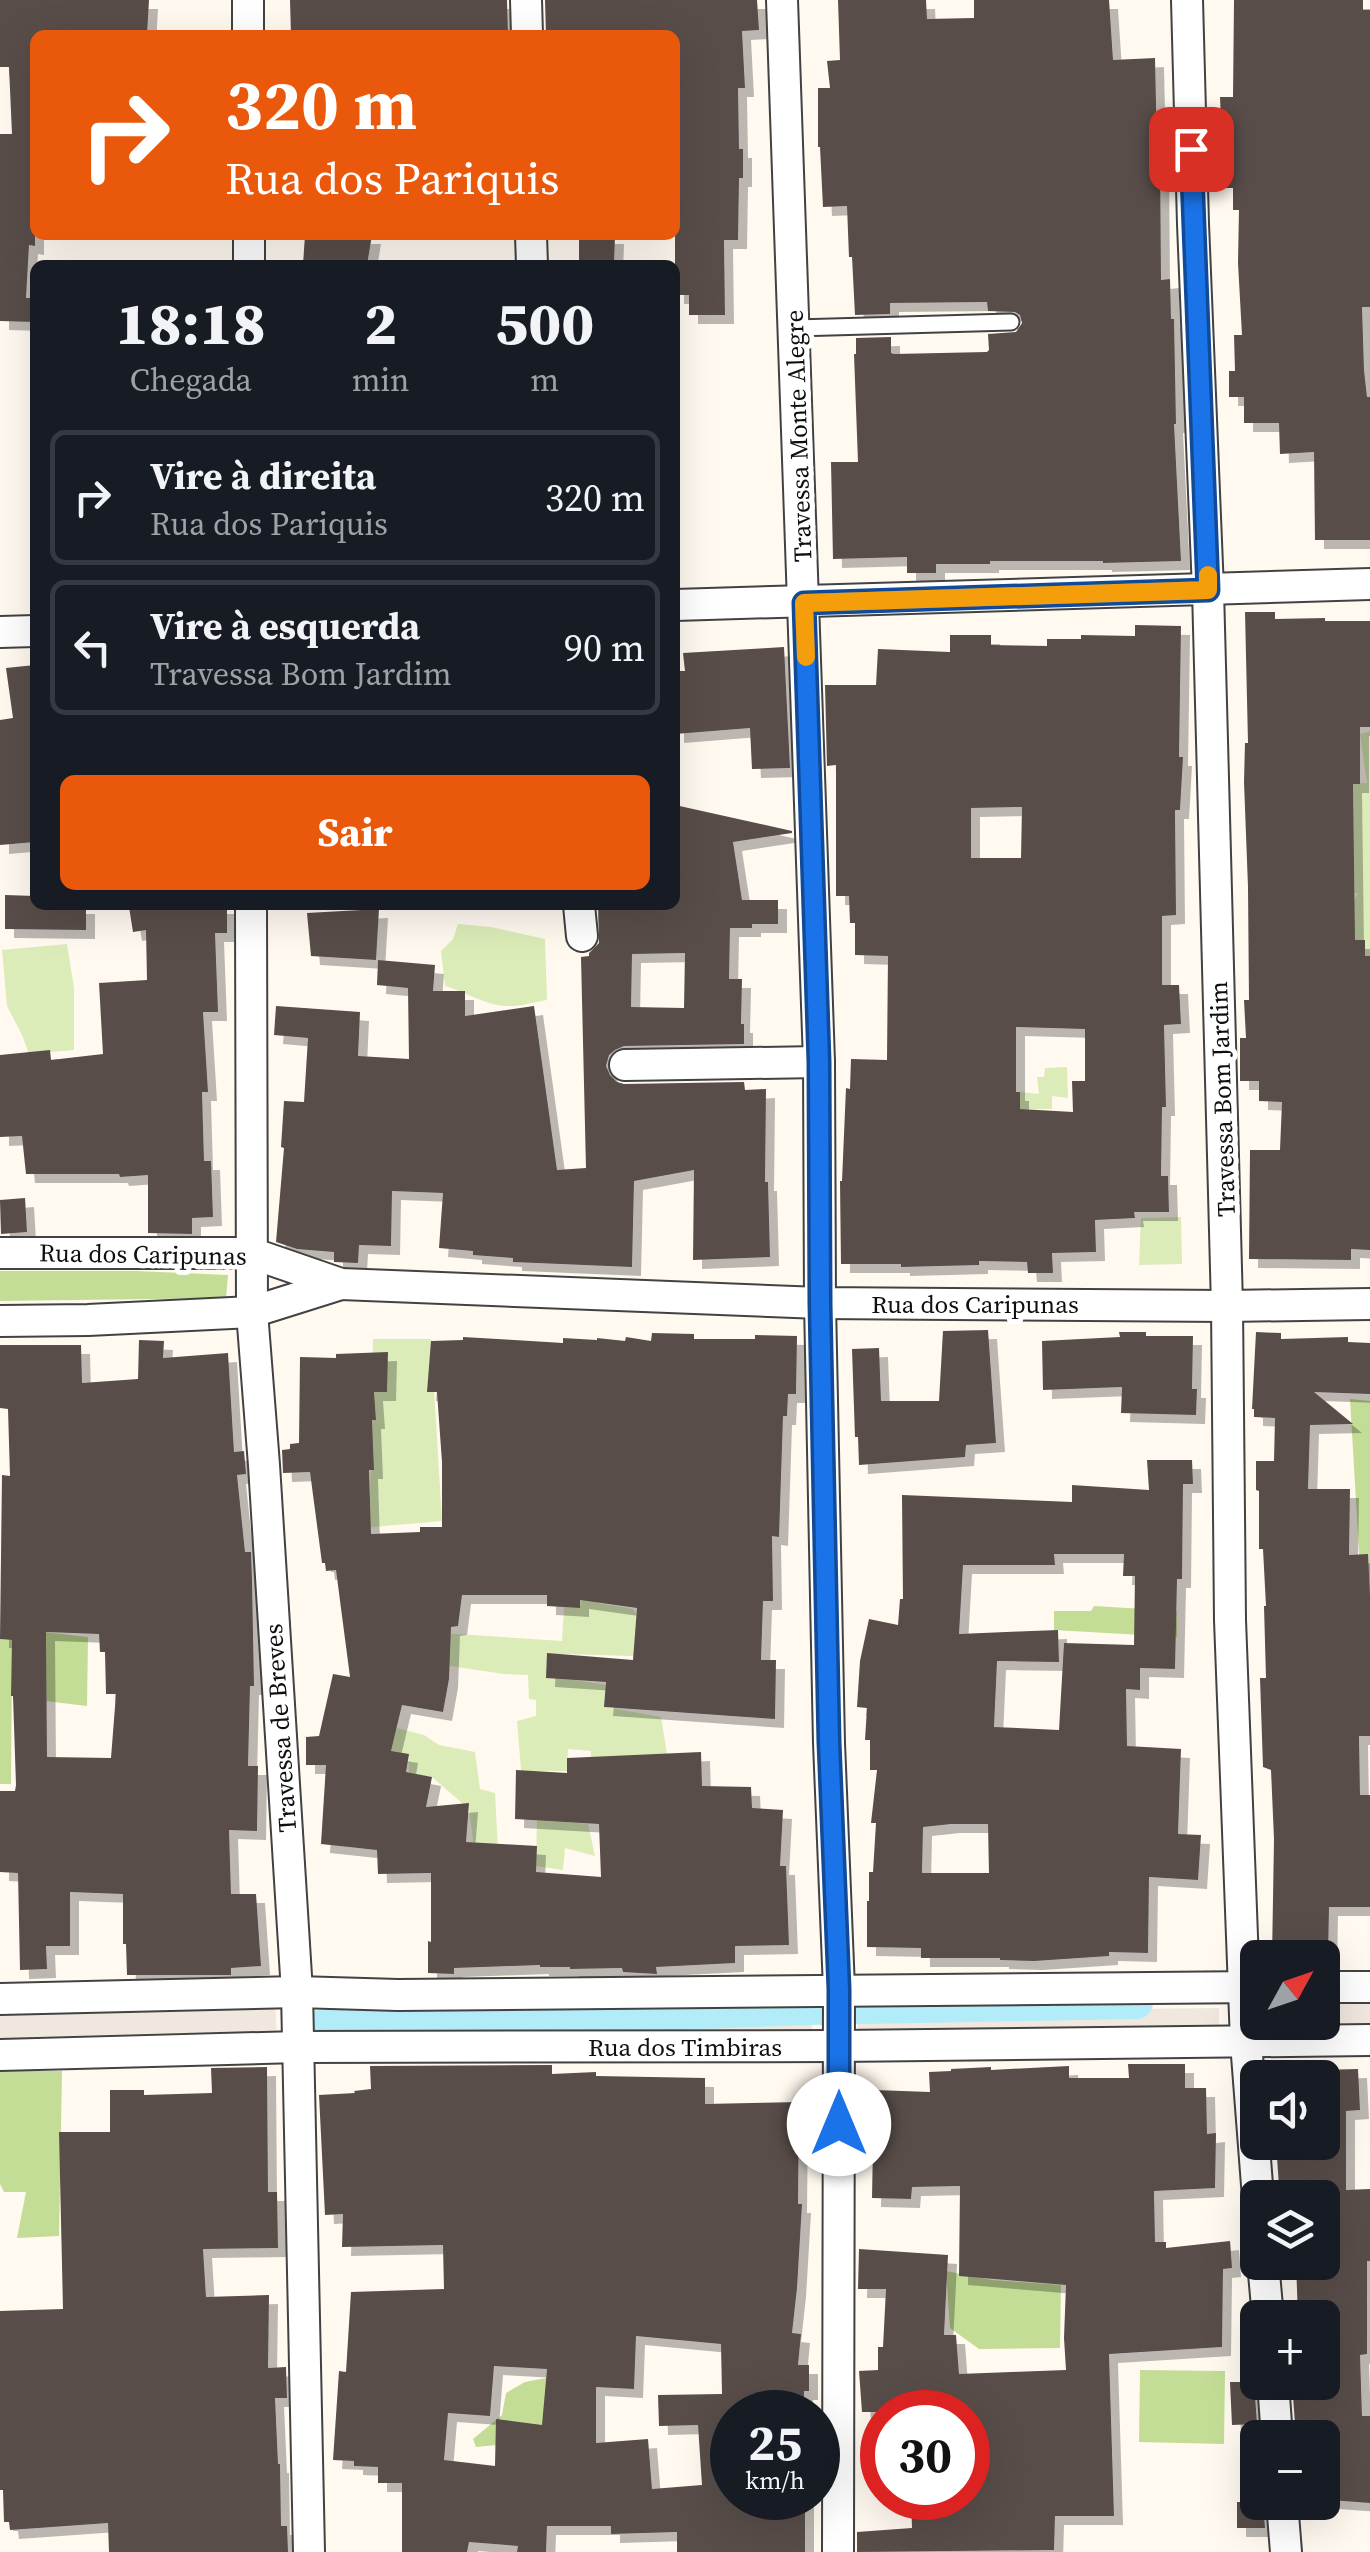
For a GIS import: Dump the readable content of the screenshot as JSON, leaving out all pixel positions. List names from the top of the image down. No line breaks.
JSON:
{"streets":{"street":["Travessa Monte Alegre","Travessa Bom Jardim","Rua dos Caripunas","Travessa de Breves","Rua dos Timbiras"]},"crossings":[["Travessa Monte Alegre","Rua dos Caripunas"],["Travessa Monte Alegre","Rua dos Timbiras"],["Travessa Bom Jardim","Rua dos Caripunas"],["Rua dos Caripunas","Travessa de Breves"],["Travessa de Breves","Rua dos Timbiras"]],"north":"top right","page":{"turn":["320 m","Rua dos Pariquis"],"eta":["18:18","Chegada","2","min","500","m"],"list":[{"name":"Vire à direita","note":"Rua dos Pariquis","value":"320 m"},{"name":"Vire à esquerda","note":"Travessa Bom Jardim","value":"90 m"}],"buttons":"Sair","map_buttons":["+","−"],"speed":"25 km/h","limit":"30"}}
